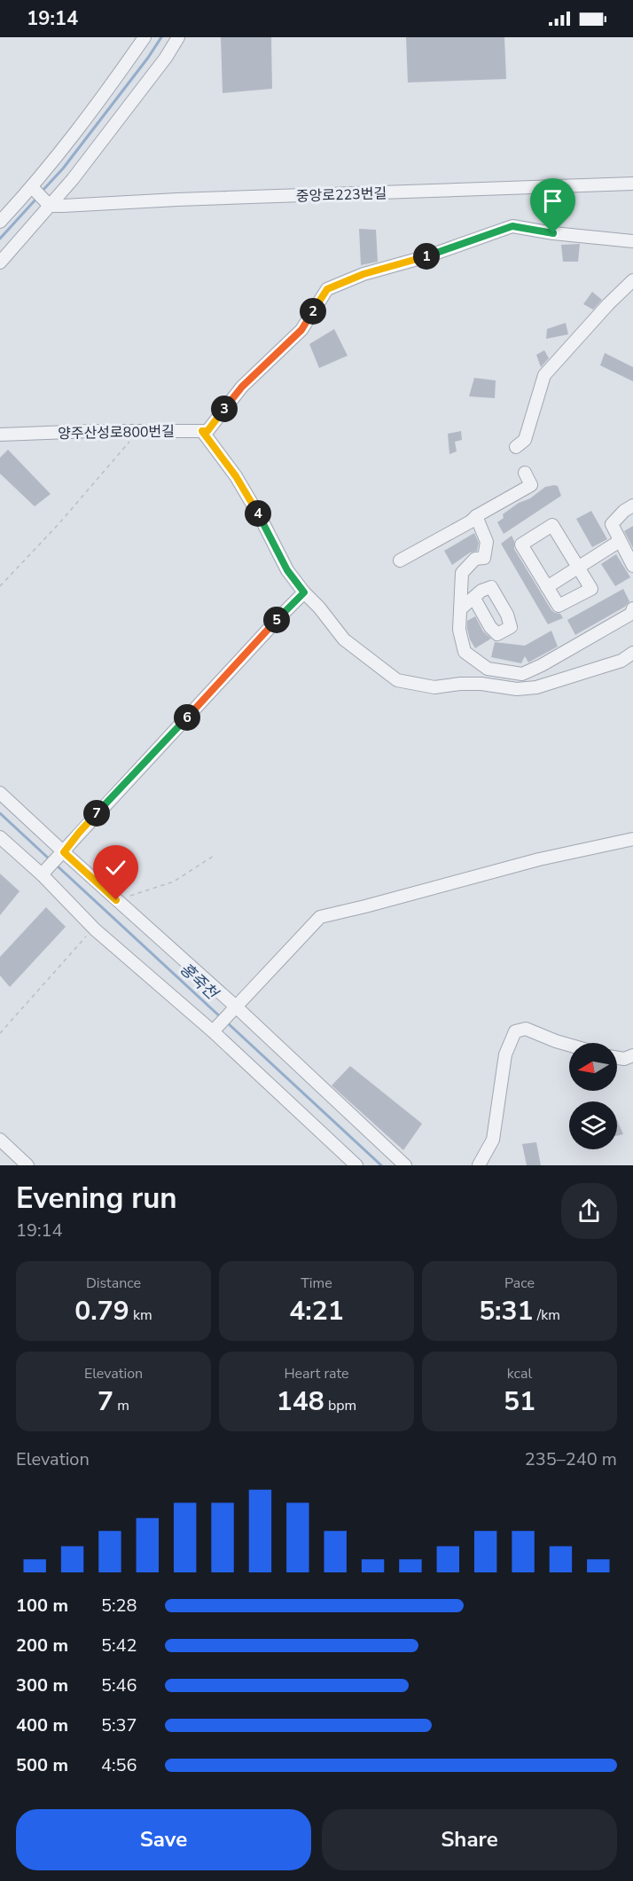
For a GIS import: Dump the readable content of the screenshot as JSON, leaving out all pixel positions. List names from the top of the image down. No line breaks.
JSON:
{"streets":{"street":["중앙로223번길","양주산성로800번길"]},"water":["홍죽천"],"north":"left","page":{"status":"19:14","pins":["1","2","3","4","5","6","7"],"heading":["Evening run","19:14"],"stats":[["Distance","0.79 km"],["Time","4:21"],["Pace","5:31 /km"],["Elevation","7 m"],["Heart rate","148 bpm"],["kcal","51"]],"chart":["Elevation","235–240 m"],"list":[{"name":"100 m","note":"5:28"},{"name":"200 m","note":"5:42"},{"name":"300 m","note":"5:46"},{"name":"400 m","note":"5:37"},{"name":"500 m","note":"4:56"}],"buttons":["Save","Share"]}}
